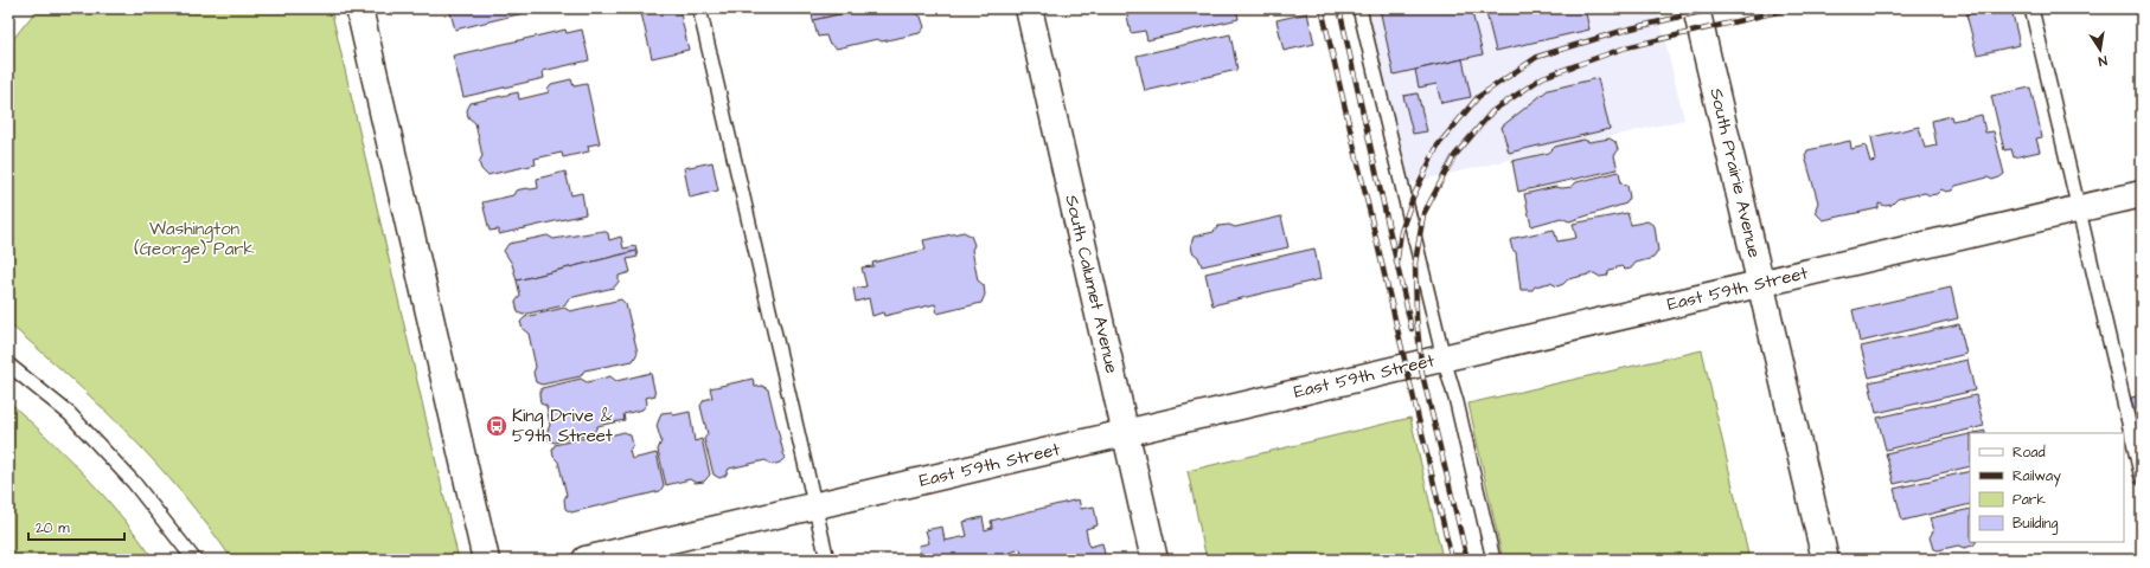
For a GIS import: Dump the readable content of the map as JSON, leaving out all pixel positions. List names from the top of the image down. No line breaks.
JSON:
{"streets":{"street":["South Prairie Avenue","South Calumet Avenue","East 59th Street"]},"crossings":[["South Prairie Avenue","East 59th Street"],["South Calumet Avenue","East 59th Street"]],"parks":["Washington (George) Park"],"places":{"bus stop":["King Drive & 59th Street"]},"legend":["Road","Railway","Park","Building"],"scale_bar":"20 m","north":"bottom"}
